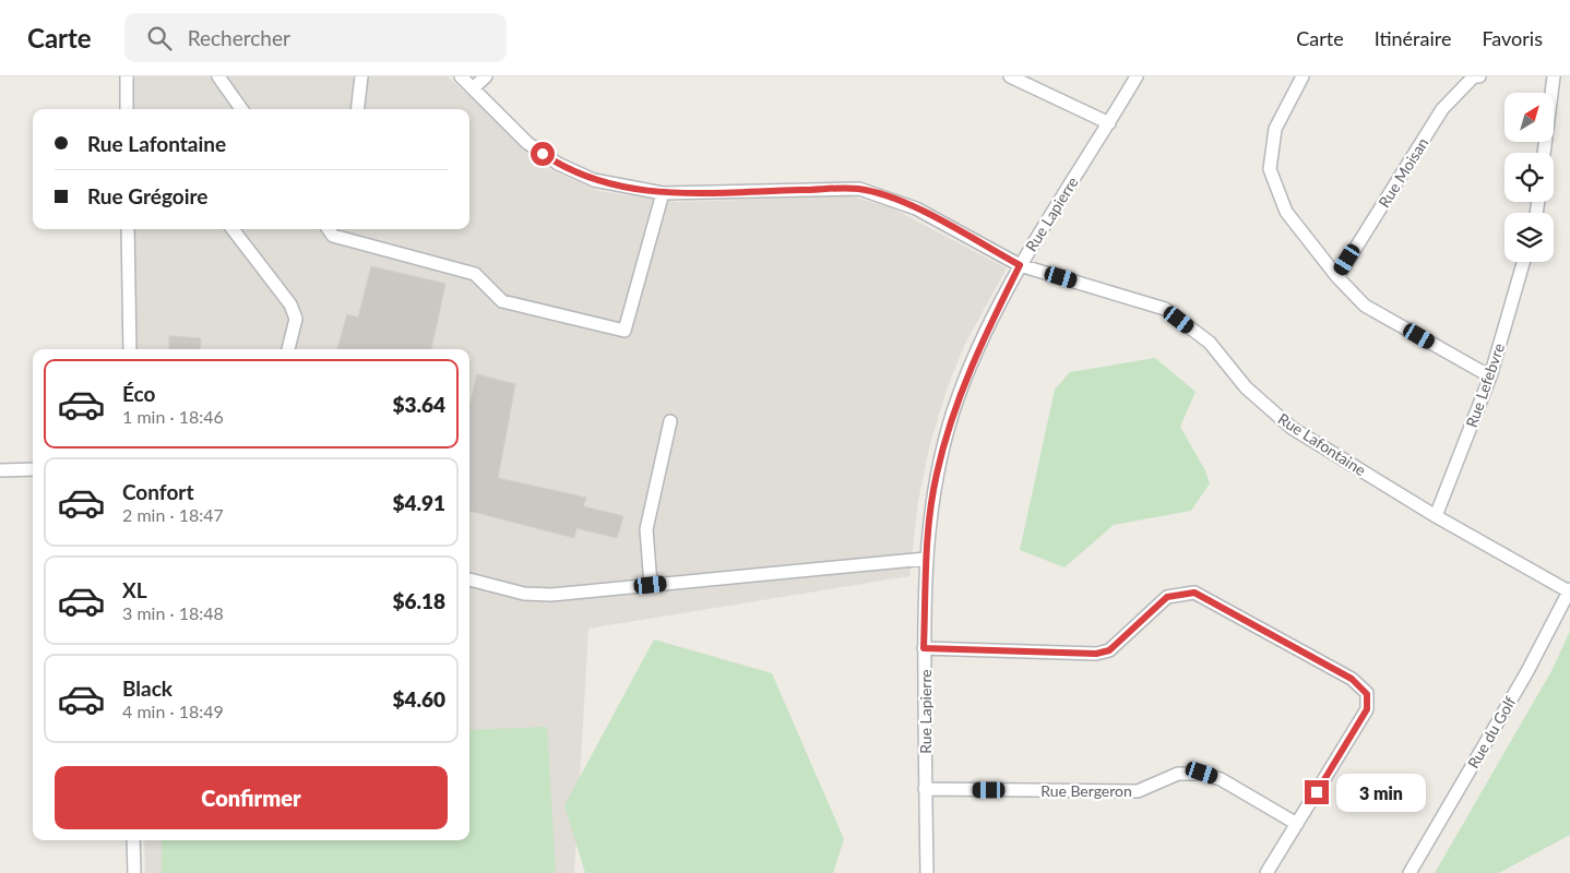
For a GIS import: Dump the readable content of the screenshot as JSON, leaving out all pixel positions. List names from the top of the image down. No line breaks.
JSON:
{"streets":{"street":["Rue Moisan","Rue Lapierre","Rue Lefebvre","Rue Lafontaine","Rue du Golf","Rue Bergeron"]},"crossings":[["Rue Lapierre","Rue Lafontaine"],["Rue Lapierre","Rue Bergeron"],["Rue Lefebvre","Rue Lafontaine"],["Rue Lafontaine","Rue du Golf"]],"north":"top right","page":{"header":"Carte","search":"Rechercher","nav":["Carte","Itinéraire","Favoris"],"banner":["Rue Lafontaine","Rue Grégoire"],"list":[{"name":"Éco","note":"1 min · 18:46","value":"$3.64"},{"name":"Confort","note":"2 min · 18:47","value":"$4.91"},{"name":"XL","note":"3 min · 18:48","value":"$6.18"},{"name":"Black","note":"4 min · 18:49","value":"$4.60"}],"buttons":"Confirmer","bubble":"3 min"}}
